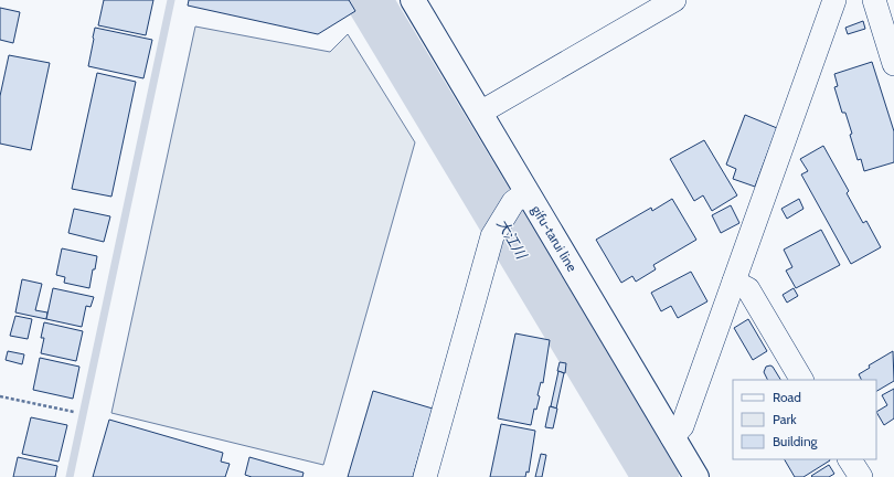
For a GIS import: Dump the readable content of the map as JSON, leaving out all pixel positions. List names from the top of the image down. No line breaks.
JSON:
{"streets":{"main road":["gifu-tarui line"]},"water":["大江川"],"legend":["Road","Park","Building"]}
